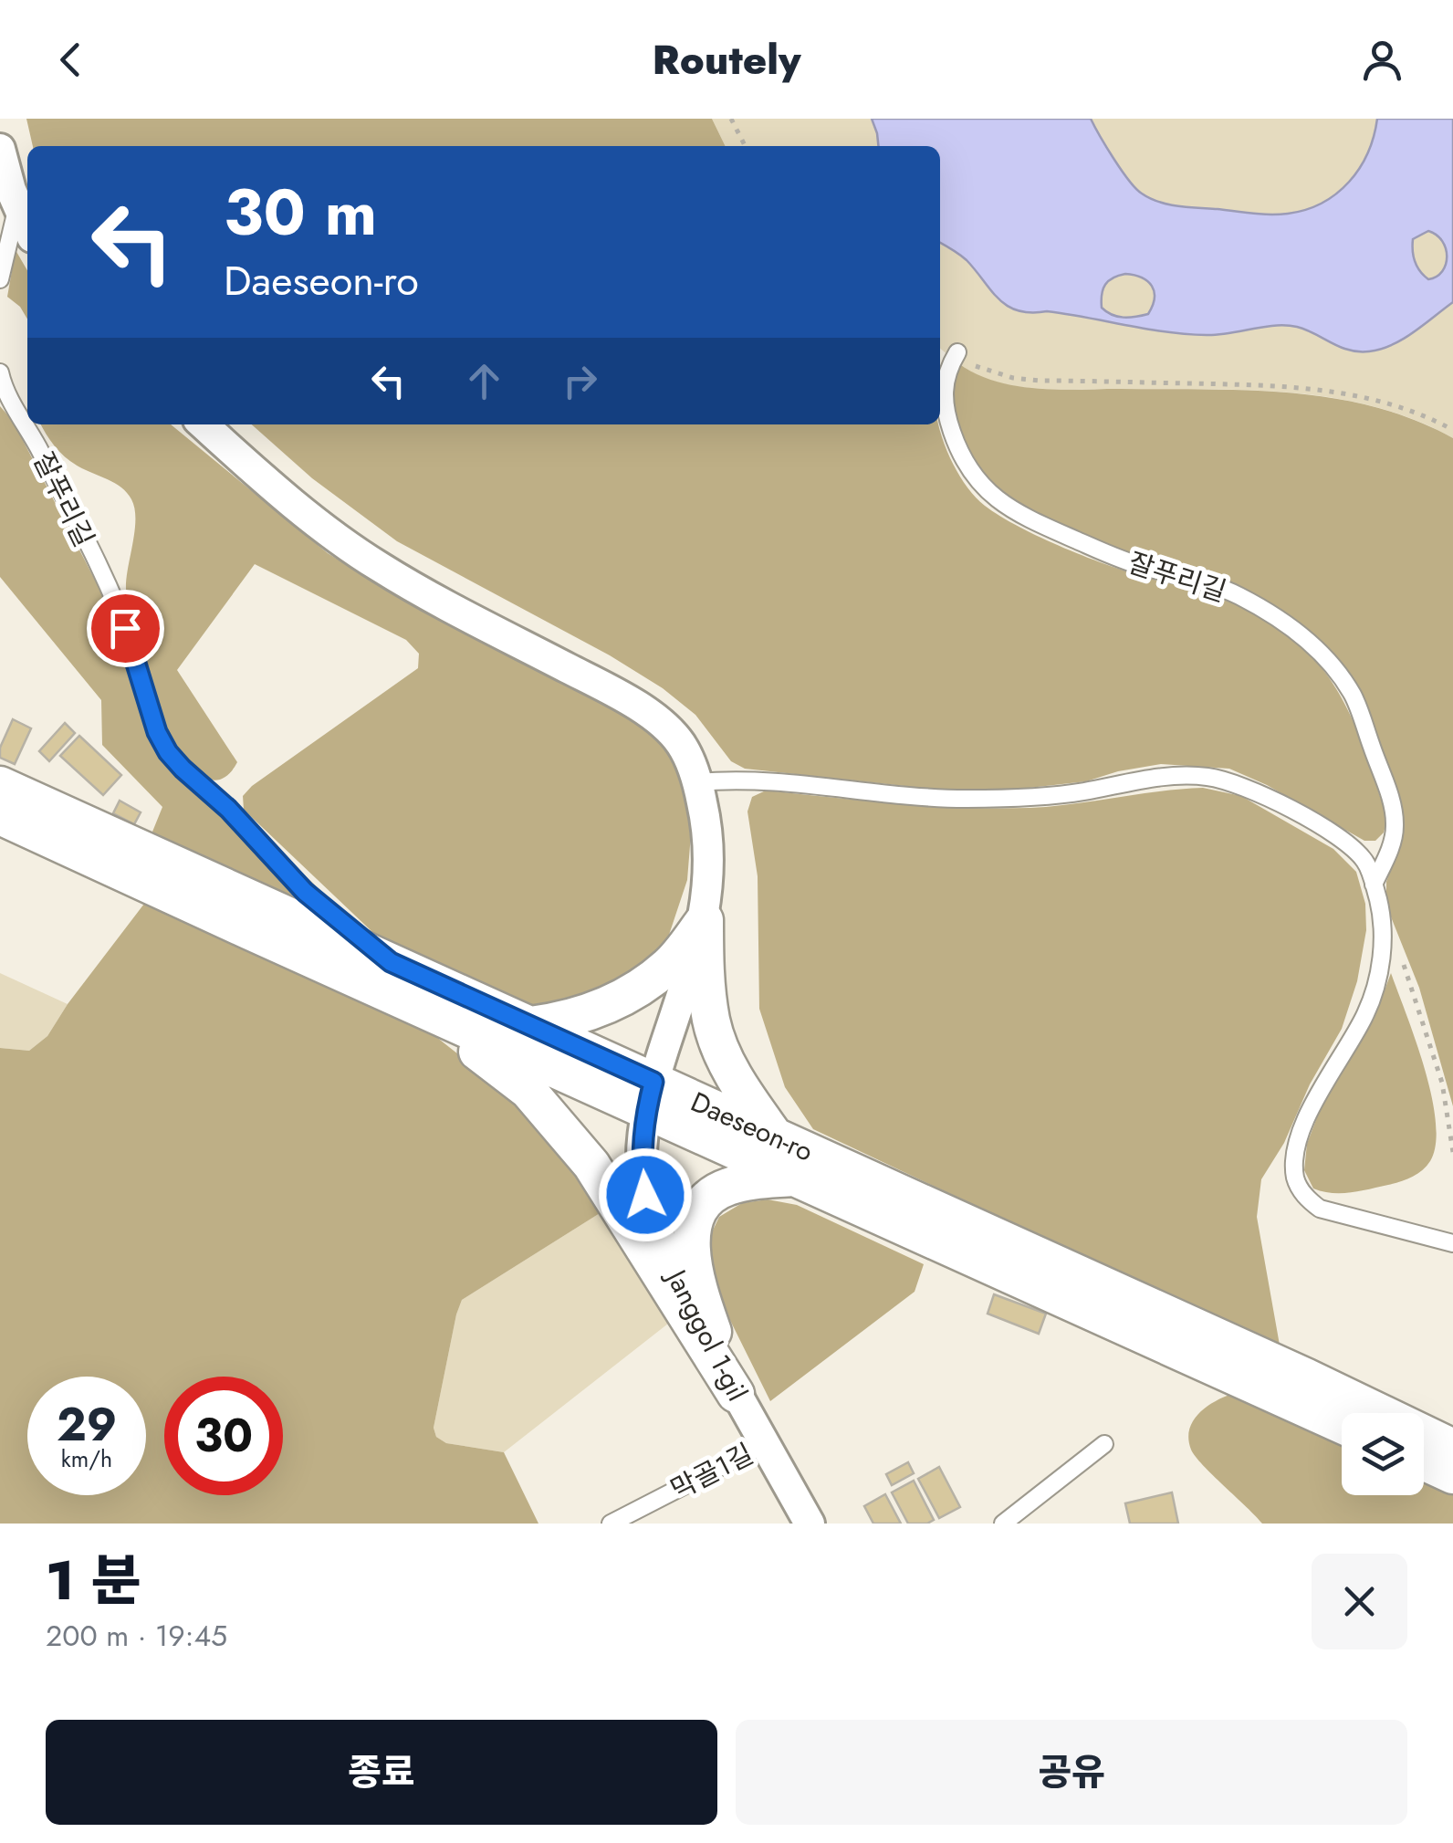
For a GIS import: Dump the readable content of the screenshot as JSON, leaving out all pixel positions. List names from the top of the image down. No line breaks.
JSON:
{"streets":{"street":["Daeseon-ro","Janggol 1-gil"],"lane":["잘푸리길","막골1길"]},"crossings":[["잘푸리길","Daeseon-ro"],["Daeseon-ro","Janggol 1-gil"],["Janggol 1-gil","막골1길"]],"page":{"header":"Routely","turn":["30 m","Daeseon-ro"],"speed":"29 km/h","limit":"30","heading":["1 분","200 m · 19:45"],"buttons":["종료","공유"]}}
